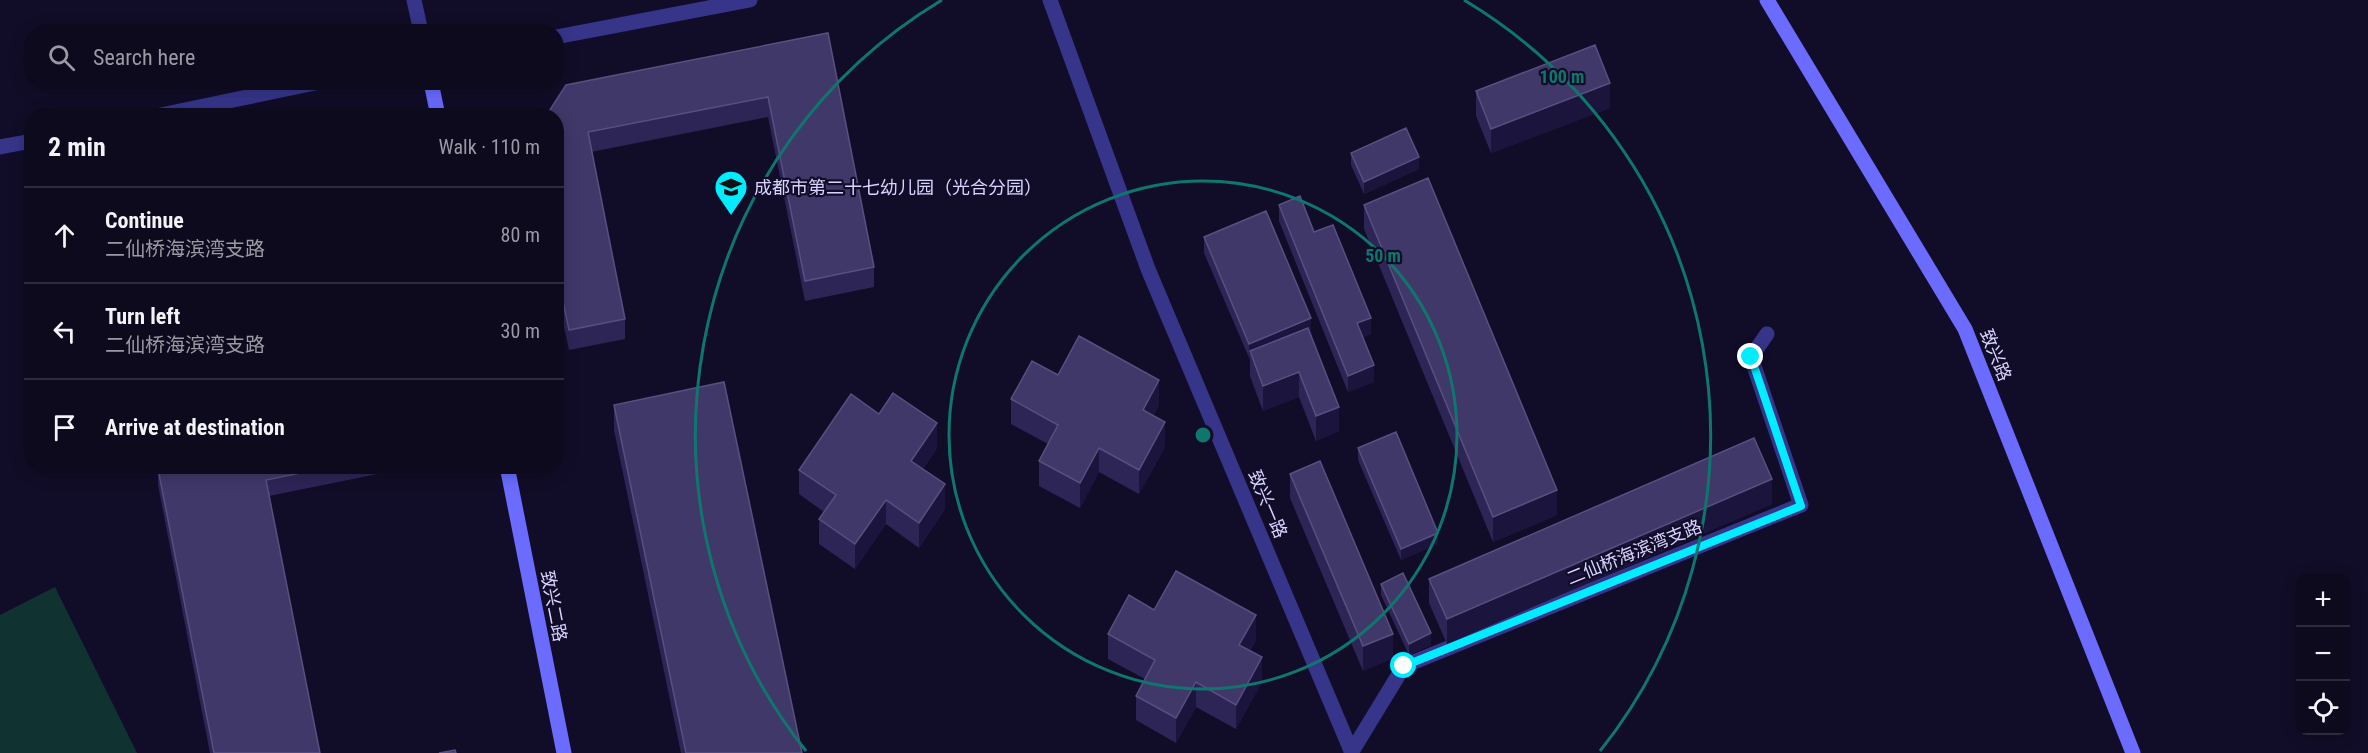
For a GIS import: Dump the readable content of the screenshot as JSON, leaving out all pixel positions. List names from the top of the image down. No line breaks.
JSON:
{"streets":{"street":["致兴路","致兴一路","二仙桥海滨湾支路","致兴二路"]},"crossings":[["致兴一路","二仙桥海滨湾支路"]],"places":{"school or university":["成都市第二十七幼儿园（光合分园）"]},"page":{"search":"Search here","heading":["2 min","Walk · 110 m"],"list":[["Continue","二仙桥海滨湾支路","80 m"],["Turn left","二仙桥海滨湾支路","30 m"],"Arrive at destination"],"map_buttons":["+","−"]},"rings":["100 m","50 m"]}
